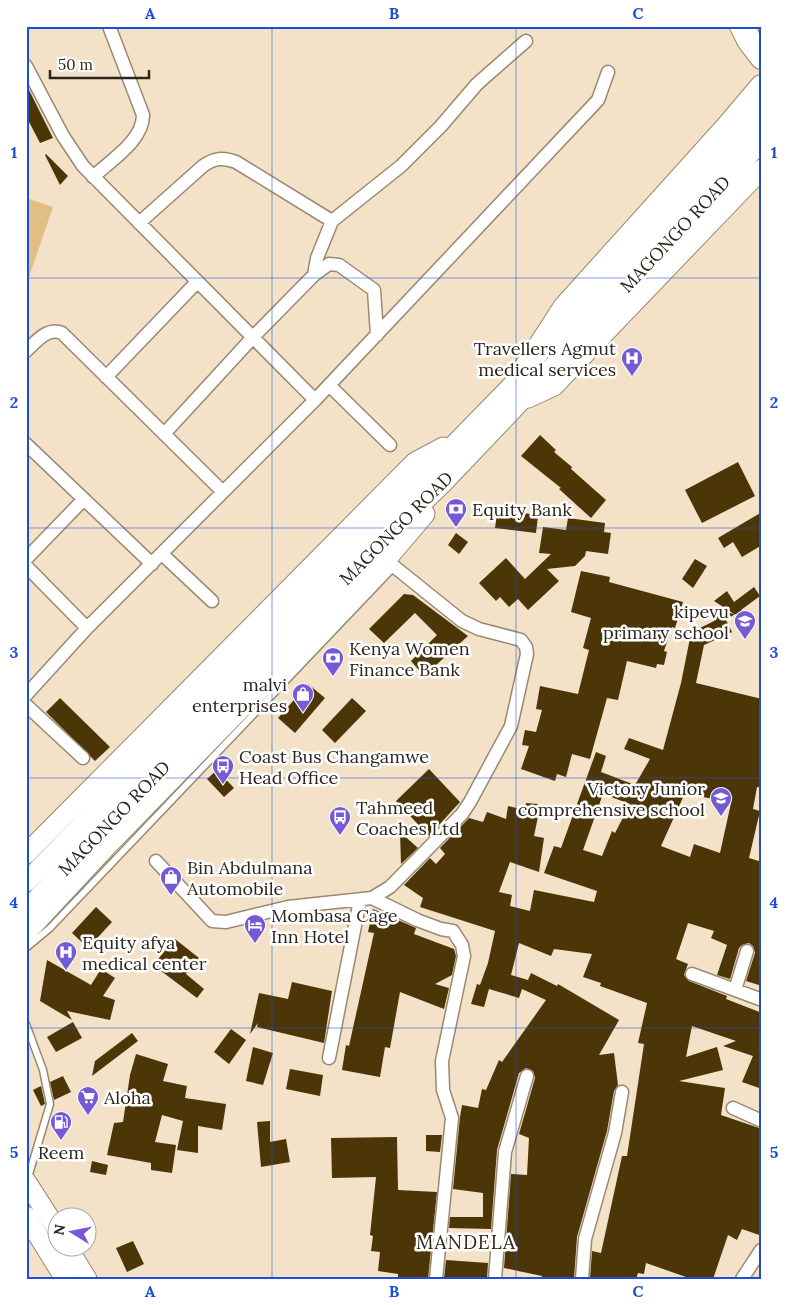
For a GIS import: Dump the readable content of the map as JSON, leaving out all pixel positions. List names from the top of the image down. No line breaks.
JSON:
{"streets":{"main road":["MAGONGO ROAD"]},"districts":["MANDELA"],"places":{"hospital":["Travellers Agmut medical services","Equity afya medical center"],"bank":["Equity Bank","Kenya Women Finance Bank"],"school or university":["kipevu primary school","Victory Junior comprehensive school"],"shop":["malvi enterprises","Bin Abdulmana Automobile"],"bus stop":["Coast Bus Changamwe Head Office","Tahmeed Coaches Ltd"],"hotel":["Mombasa Cage Inn Hotel"],"supermarket":["Aloha"],"fuel station":["Reem"]},"scale_bar":"50 m","north":"left","grid":{"columns":["A","B","C"],"rows":["1","2","3","4","5"]}}
